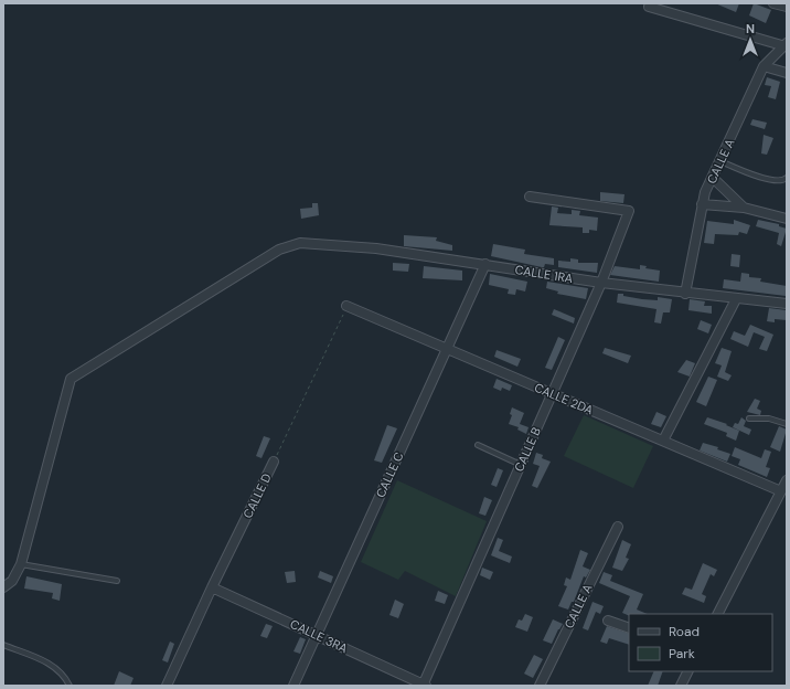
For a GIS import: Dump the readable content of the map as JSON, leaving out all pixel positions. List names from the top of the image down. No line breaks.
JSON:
{"streets":{"street":["CALLE A","CALLE 1RA","CALLE 2DA","CALLE B","CALLE C","CALLE D","CALLE 3RA"]},"crossings":[["CALLE A","CALLE 1RA"],["CALLE 1RA","CALLE B"],["CALLE 1RA","CALLE C"],["CALLE 2DA","CALLE B"],["CALLE 2DA","CALLE C"],["CALLE 2DA","CALLE D"],["CALLE B","CALLE 3RA"],["CALLE C","CALLE 3RA"],["CALLE D","CALLE 3RA"]],"legend":["Road","Park"],"north":"top"}
